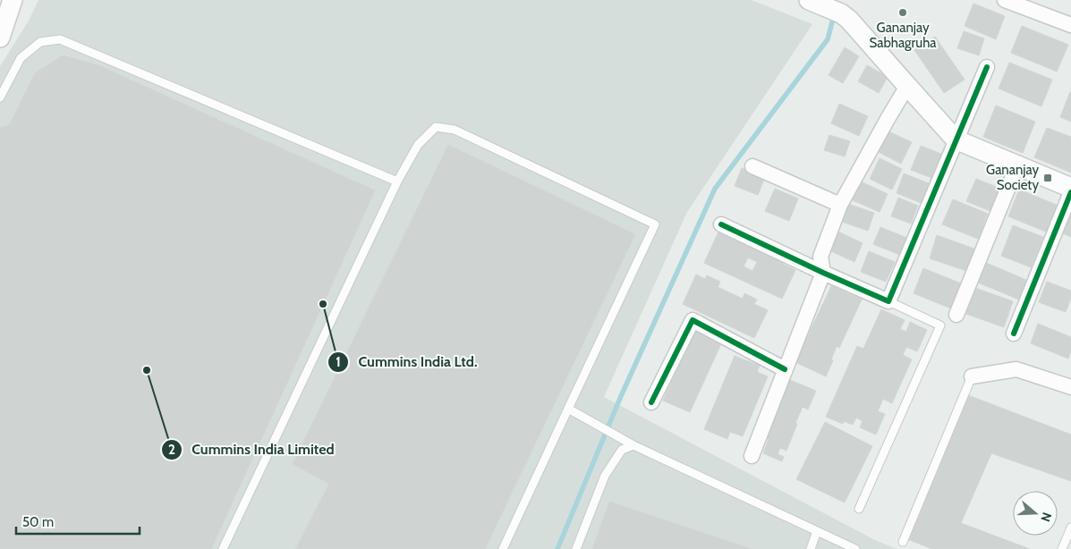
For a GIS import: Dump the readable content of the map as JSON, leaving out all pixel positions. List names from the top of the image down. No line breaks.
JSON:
{"places":{"other":["Gananjay Sabhagruha","Cummins India Ltd.","Cummins India Limited"],"transit":["Gananjay Society"]},"scale_bar":"50 m","north":"right"}
